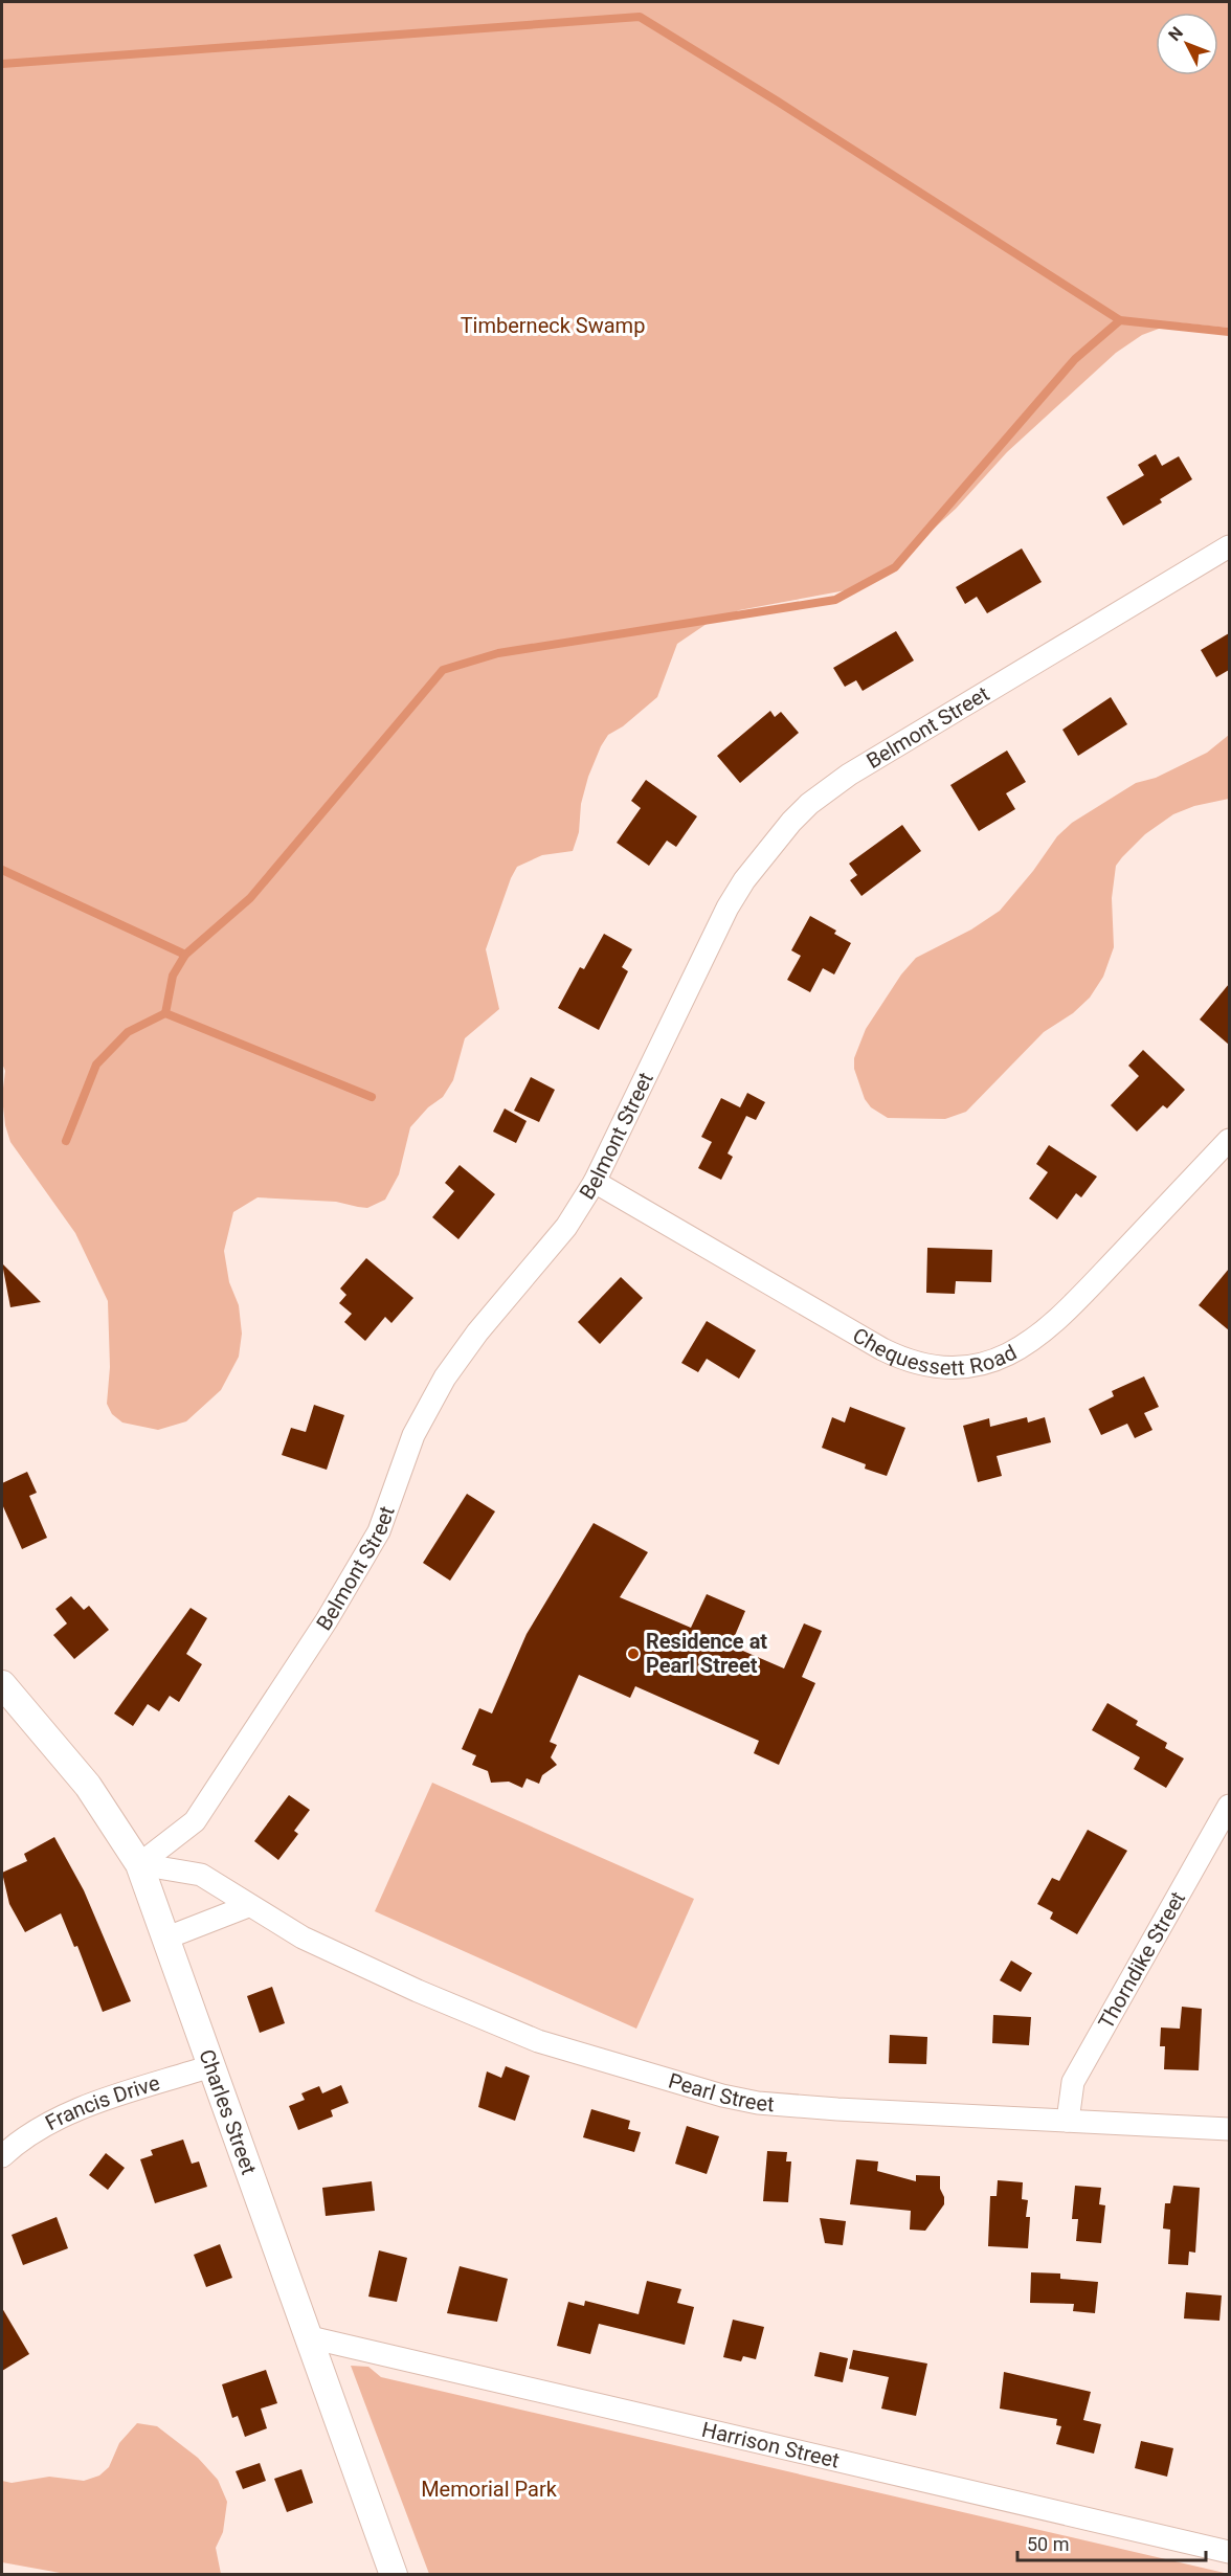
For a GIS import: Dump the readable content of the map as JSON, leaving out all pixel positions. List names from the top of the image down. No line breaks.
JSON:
{"streets":{"street":["Belmont Street","Chequessett Road","Thorndike Street","Pearl Street","Francis Drive","Charles Street","Harrison Street"]},"crossings":[["Belmont Street","Chequessett Road"],["Belmont Street","Pearl Street"],["Belmont Street","Charles Street"],["Thorndike Street","Pearl Street"],["Pearl Street","Charles Street"],["Francis Drive","Charles Street"],["Charles Street","Harrison Street"]],"parks":["Timberneck Swamp","Memorial Park"],"places":["Residence at Pearl Street"],"scale_bar":"50 m","north":"top left"}
